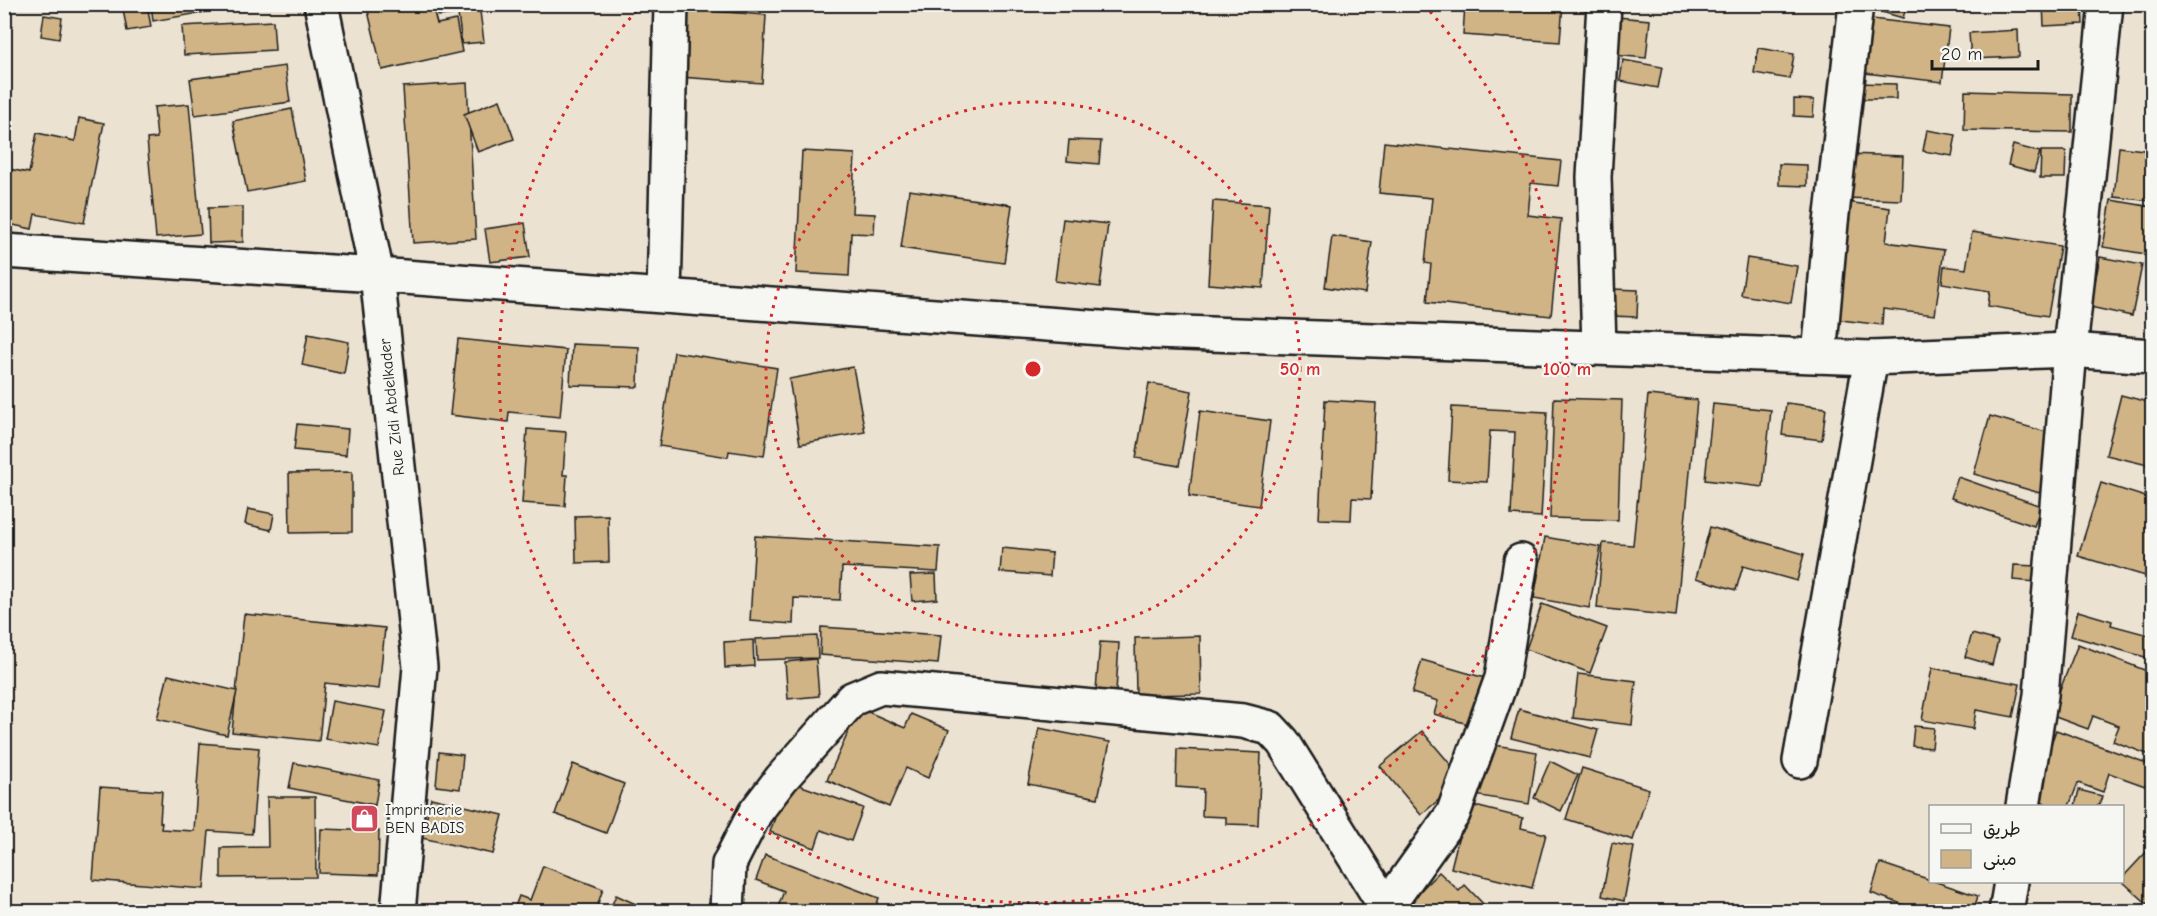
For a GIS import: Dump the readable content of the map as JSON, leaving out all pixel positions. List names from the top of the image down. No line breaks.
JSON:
{"streets":{"street":["Rue Zidi Abdelkader"]},"places":{"shop":["Imprimerie BEN BADIS"]},"legend":["طريق","مبنى"],"scale_bar":"20 m","rings":["50 m","100 m"]}
